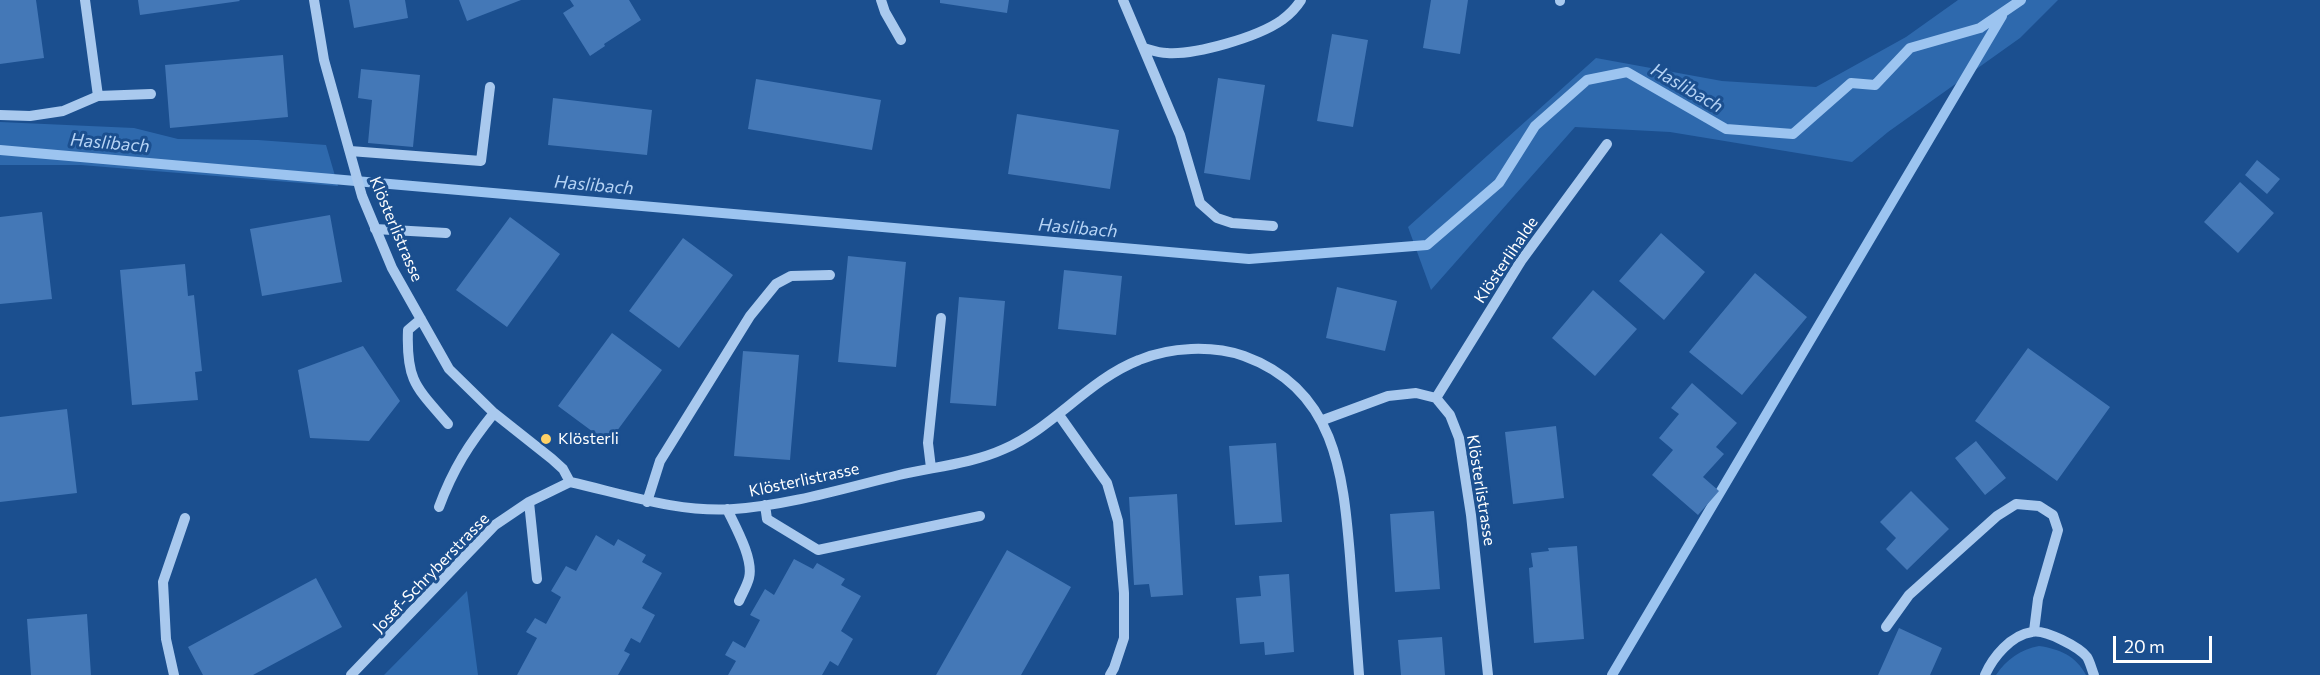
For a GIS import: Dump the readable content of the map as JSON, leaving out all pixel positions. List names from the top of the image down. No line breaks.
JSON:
{"streets":{"street":["Klösterlistrasse","Klösterlihalde","Josef-Schryberstrasse"]},"crossings":[["Klösterlistrasse","Klösterlihalde"],["Klösterlistrasse","Josef-Schryberstrasse"]],"water":["Haslibach"],"places":["Klösterli"],"scale_bar":"20 m"}
